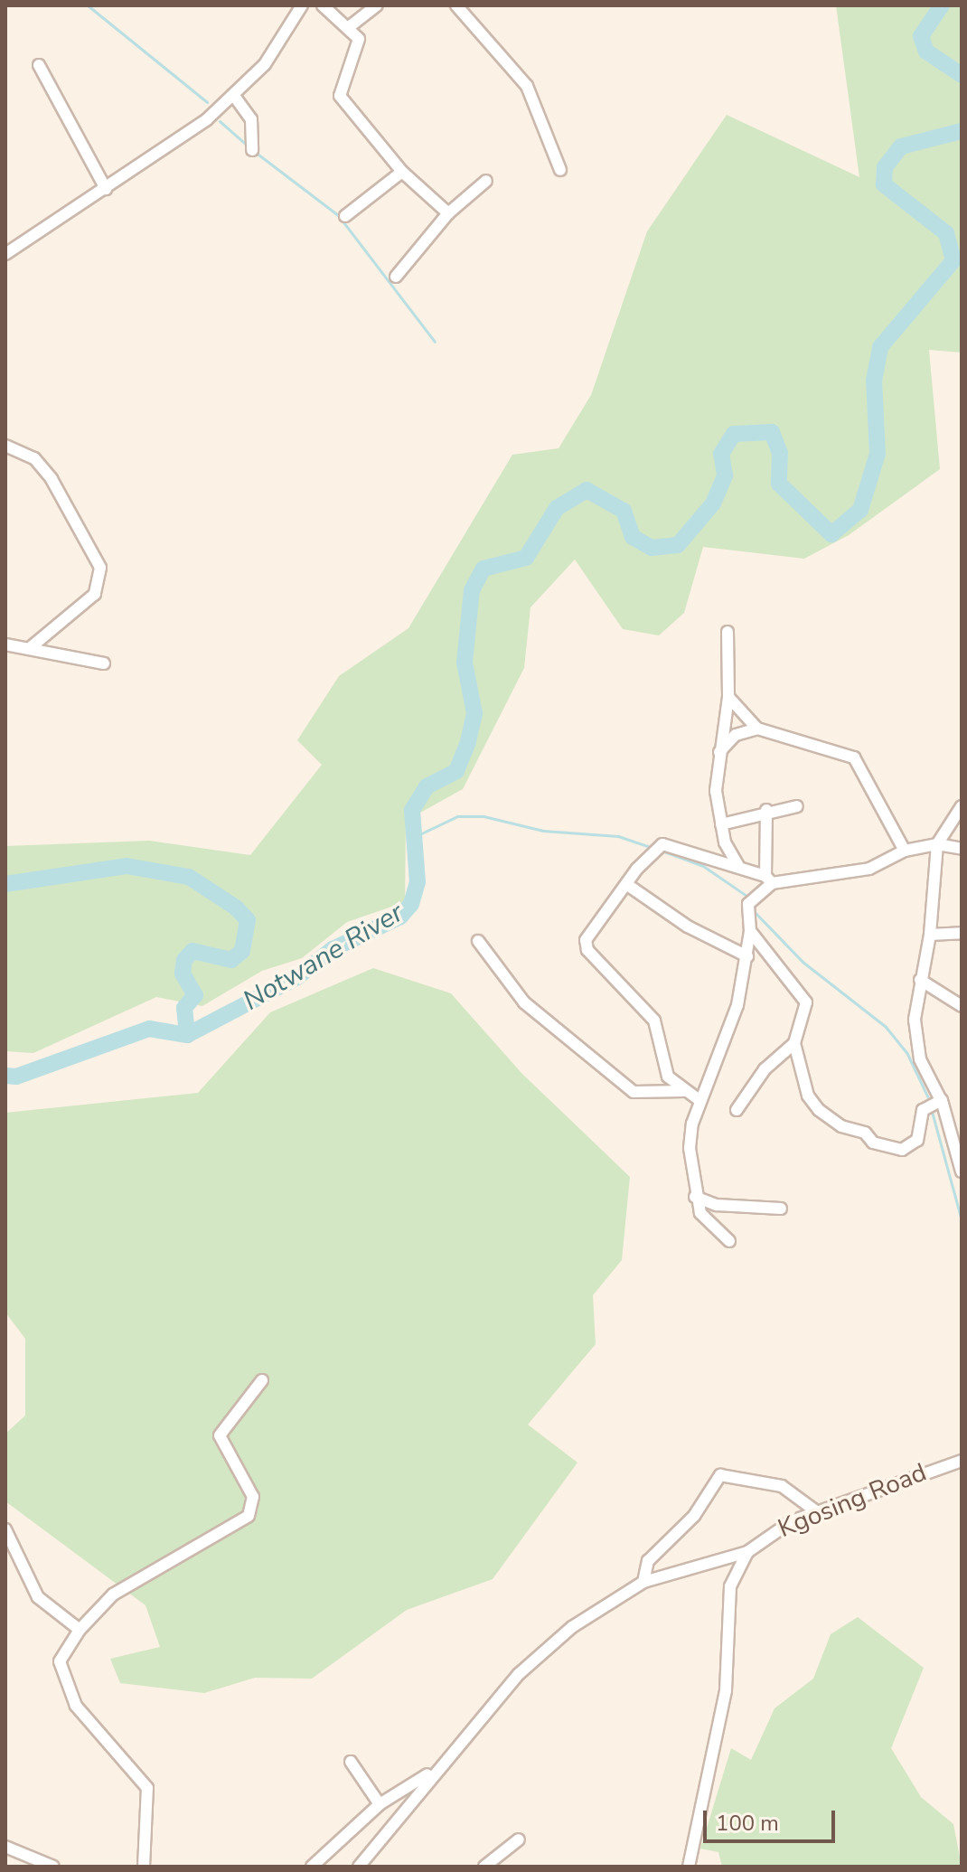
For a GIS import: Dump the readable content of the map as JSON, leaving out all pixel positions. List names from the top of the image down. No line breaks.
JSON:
{"streets":{"street":["Kgosing Road"]},"water":["Notwane River"],"scale_bar":"100 m"}
